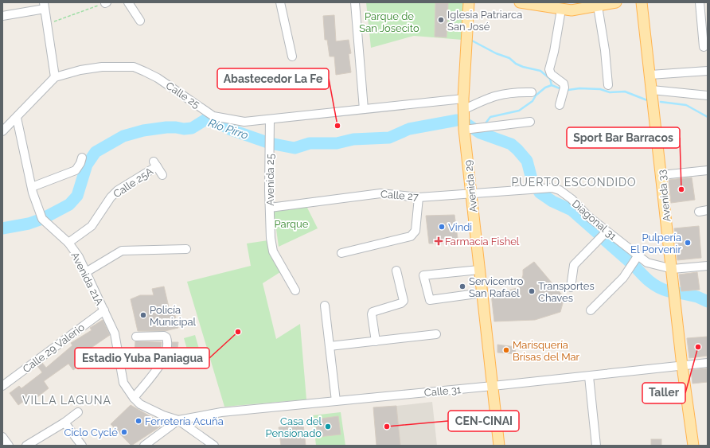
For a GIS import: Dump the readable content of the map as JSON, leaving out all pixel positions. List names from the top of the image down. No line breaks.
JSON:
{"streets":{"main road":["Avenida 29","Avenida 33"],"street":["Calle 25","Avenida 25","Calle 25A","Calle 27","Diagonal 31","Avenida 21A","Calle 29 Valerio","Calle 31"]},"crossings":[["Calle 25","Avenida 25"],["Calle 25","Avenida 29"],["Avenida 25","Calle 27"],["Calle 25A","Avenida 21A"],["Avenida 29","Calle 27"],["Avenida 29","Calle 31"],["Calle 27","Diagonal 31"],["Avenida 33","Diagonal 31"],["Avenida 33","Calle 31"],["Avenida 21A","Calle 29 Valerio"],["Avenida 21A","Calle 31"]],"districts":["PUERTO ESCONDIDO","VILLA LAGUNA"],"water":["Río Pirro"],"parks":["Parque de San Josecito","Parque"],"places":{"other":["Iglesia Patriarca San José","Abastecedor La Fe","Sport Bar Barracos","Vindi","Pulpería El Porvenir","Servicentro San Rafael","Transportes Chaves","Policía Municipal","Estadio Yuba Paniagua","Taller","Marisquería Brisas del Mar","Ferretería Acuña","Casa del Pensionado","CEN-CINAI","Ciclo Cyclé"],"health":["Farmacia Fishel"]}}
